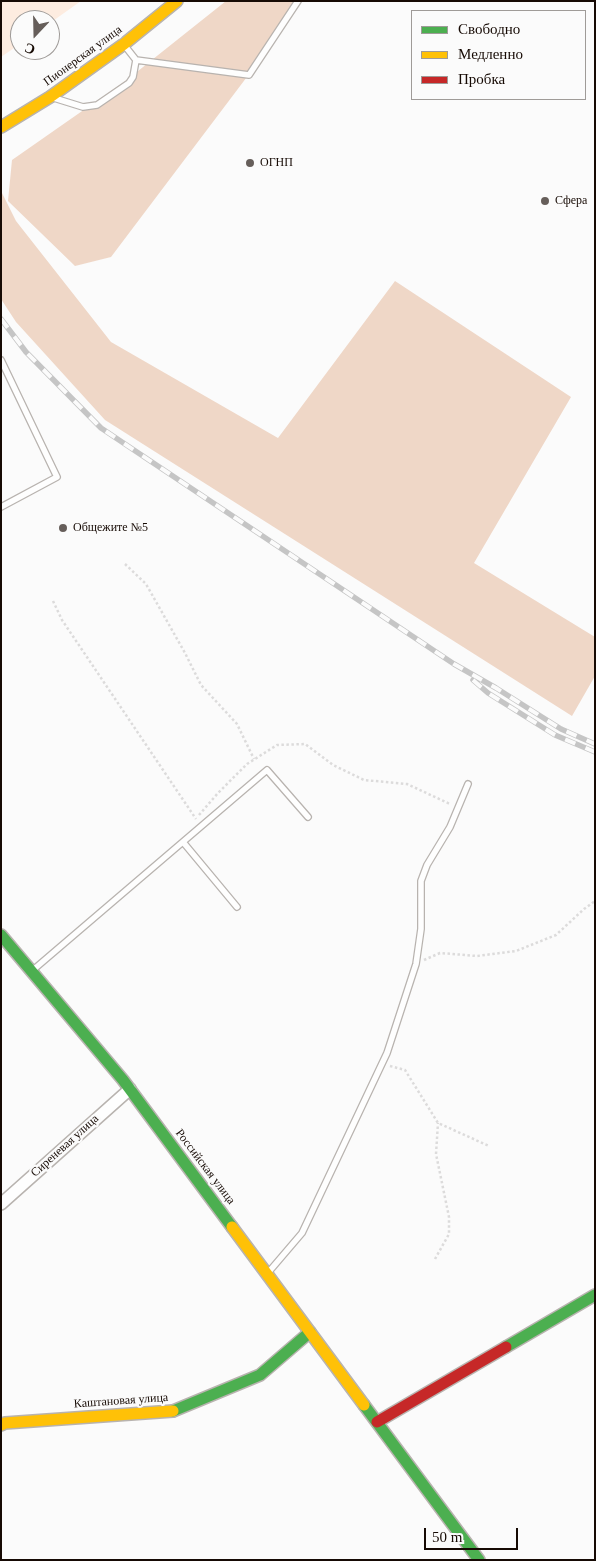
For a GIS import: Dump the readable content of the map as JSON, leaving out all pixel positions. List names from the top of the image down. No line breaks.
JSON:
{"streets":{"street":["Пионерская улица","Сиреневая улица","Российская улица","Каштановая улица"]},"crossings":[["Сиреневая улица","Российская улица"],["Российская улица","Каштановая улица"]],"places":["ОГНП","Сфера","Общежите №5"],"legend":["Свободно","Медленно","Пробка"],"scale_bar":"50 m","north":"bottom"}
